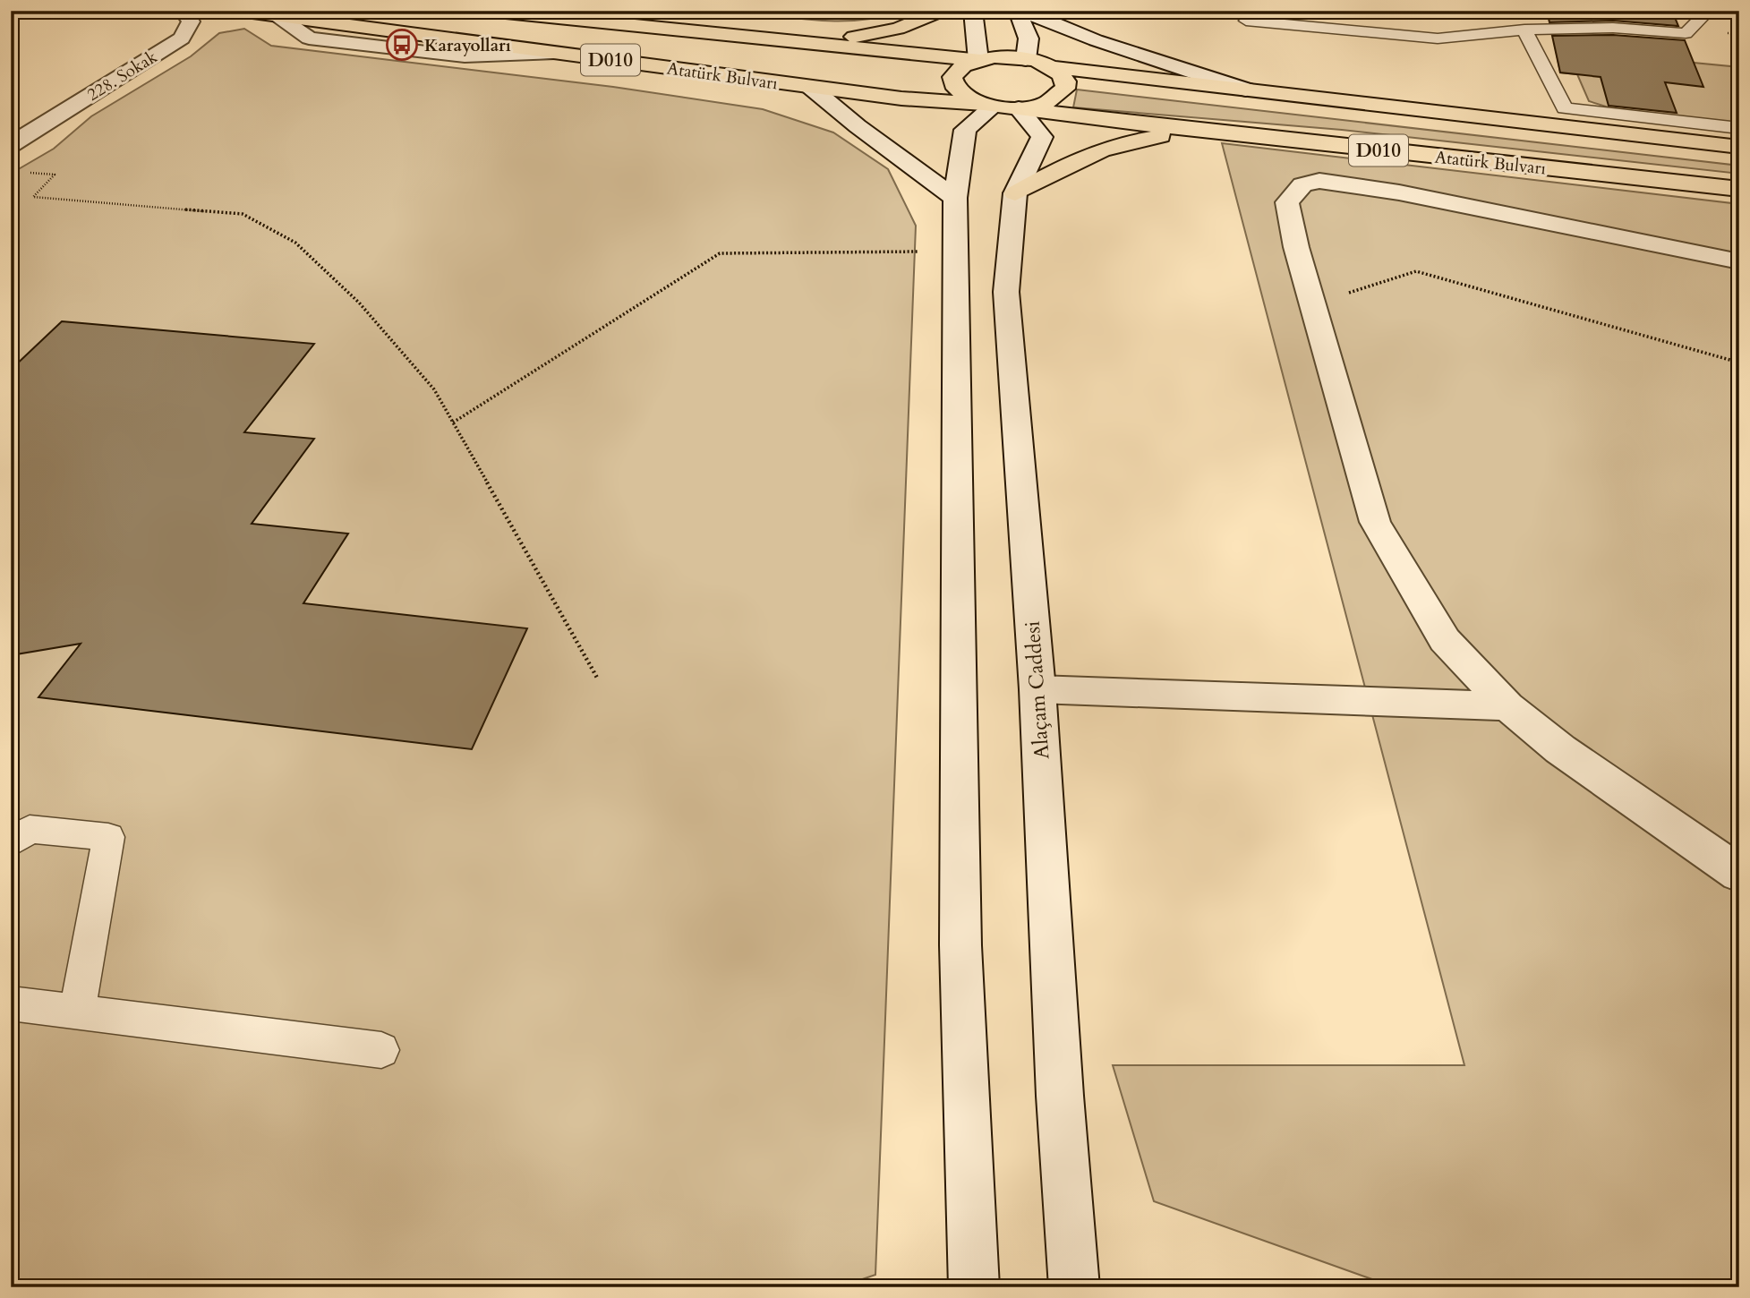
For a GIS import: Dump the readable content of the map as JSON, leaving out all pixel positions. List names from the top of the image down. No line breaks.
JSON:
{"streets":{"highway":["D010","Atatürk Bulvarı"],"main road":["228. Sokak","Alaçam Caddesi"]},"crossings":[["D010","Atatürk Bulvarı"],["D010","Alaçam Caddesi"],["Atatürk Bulvarı","Alaçam Caddesi"]],"places":{"bus stop":["Karayolları"]}}
